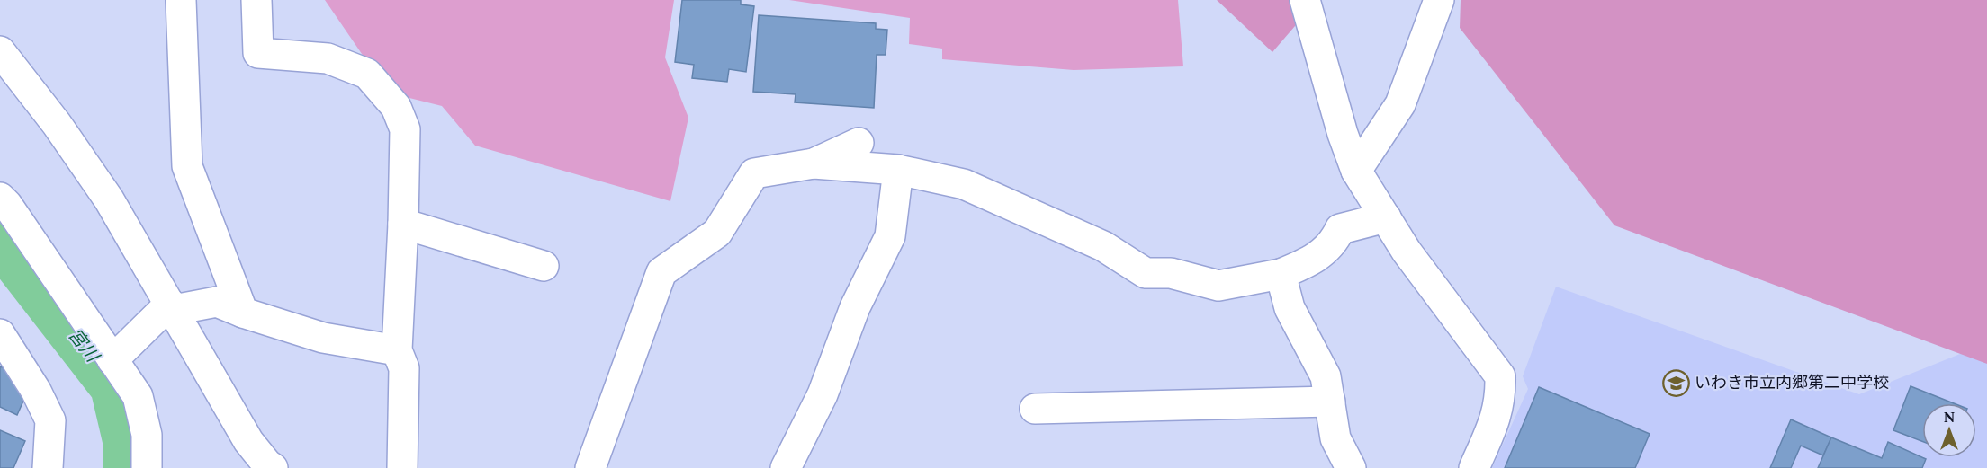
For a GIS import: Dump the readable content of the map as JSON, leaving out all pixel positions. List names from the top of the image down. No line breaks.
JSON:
{"water":["宮川"],"places":{"school or university":["いわき市立内郷第二中学校"]},"north":"top"}
